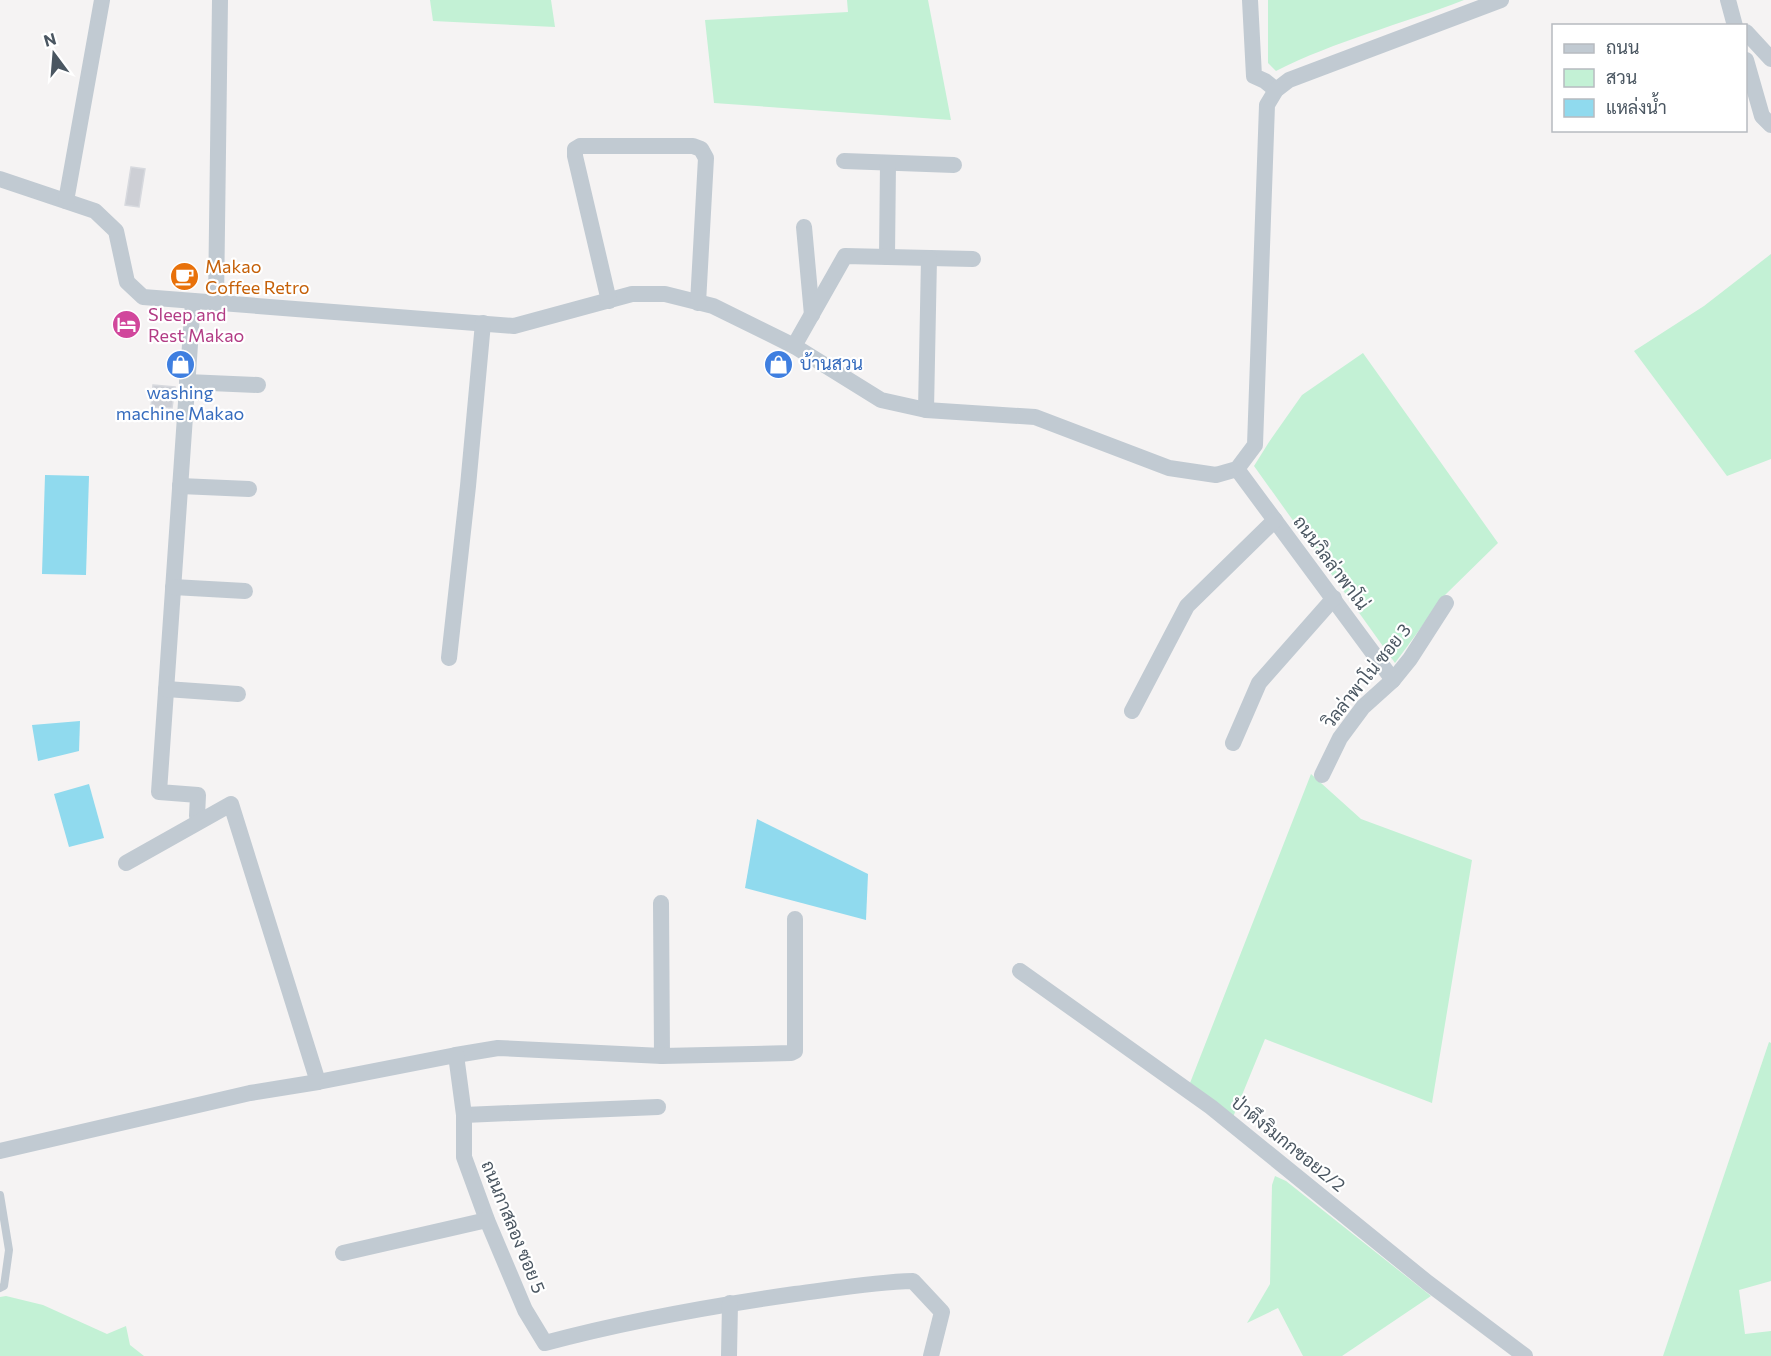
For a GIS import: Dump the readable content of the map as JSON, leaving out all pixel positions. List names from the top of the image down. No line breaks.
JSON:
{"streets":{"street":["ถนนวิลล่าพาโน่","วิลล่าพาโน่ ซอย 3","ป่าตึงริมกกซอย2/2","ถนนกาสลอง ซอย 5"]},"crossings":[["ถนนวิลล่าพาโน่","วิลล่าพาโน่ ซอย 3"]],"places":{"cafe":["Makao Coffee Retro"],"hotel":["Sleep and Rest Makao"],"shop":["washing machine Makao","บ้านสวน"]},"legend":["ถนน","สวน","แหล่งน้ำ"],"north":"top"}
